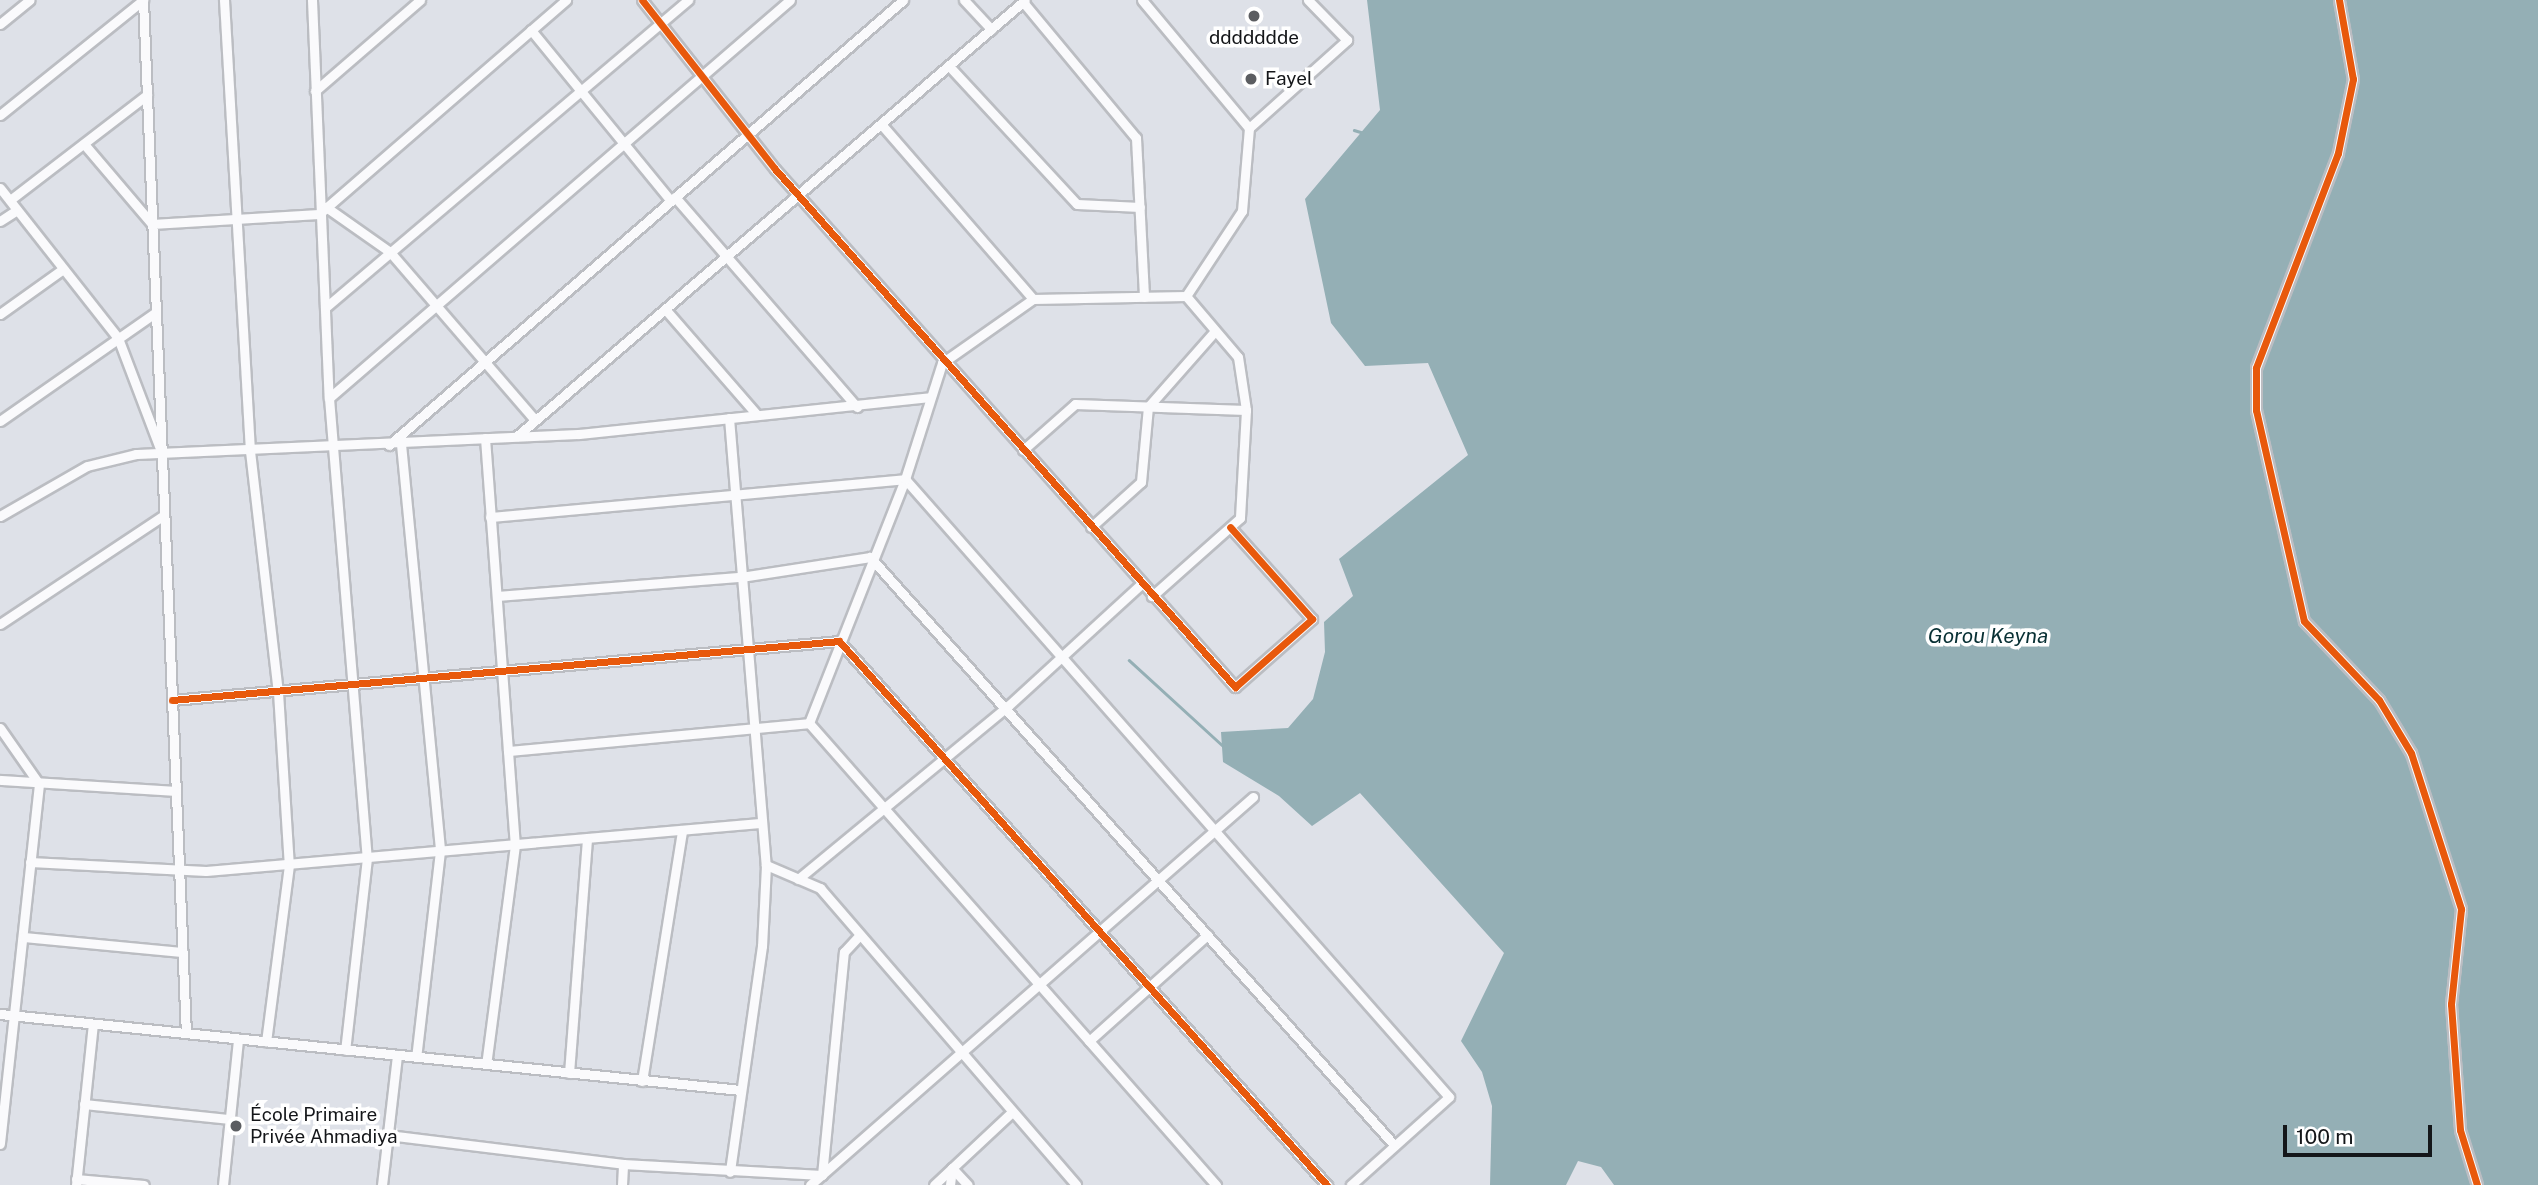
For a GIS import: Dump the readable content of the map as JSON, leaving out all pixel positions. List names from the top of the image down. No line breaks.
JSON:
{"water":["Gorou Keyna"],"places":["ddddddde","Fayel","École Primaire Privée Ahmadiya"],"scale_bar":"100 m"}
